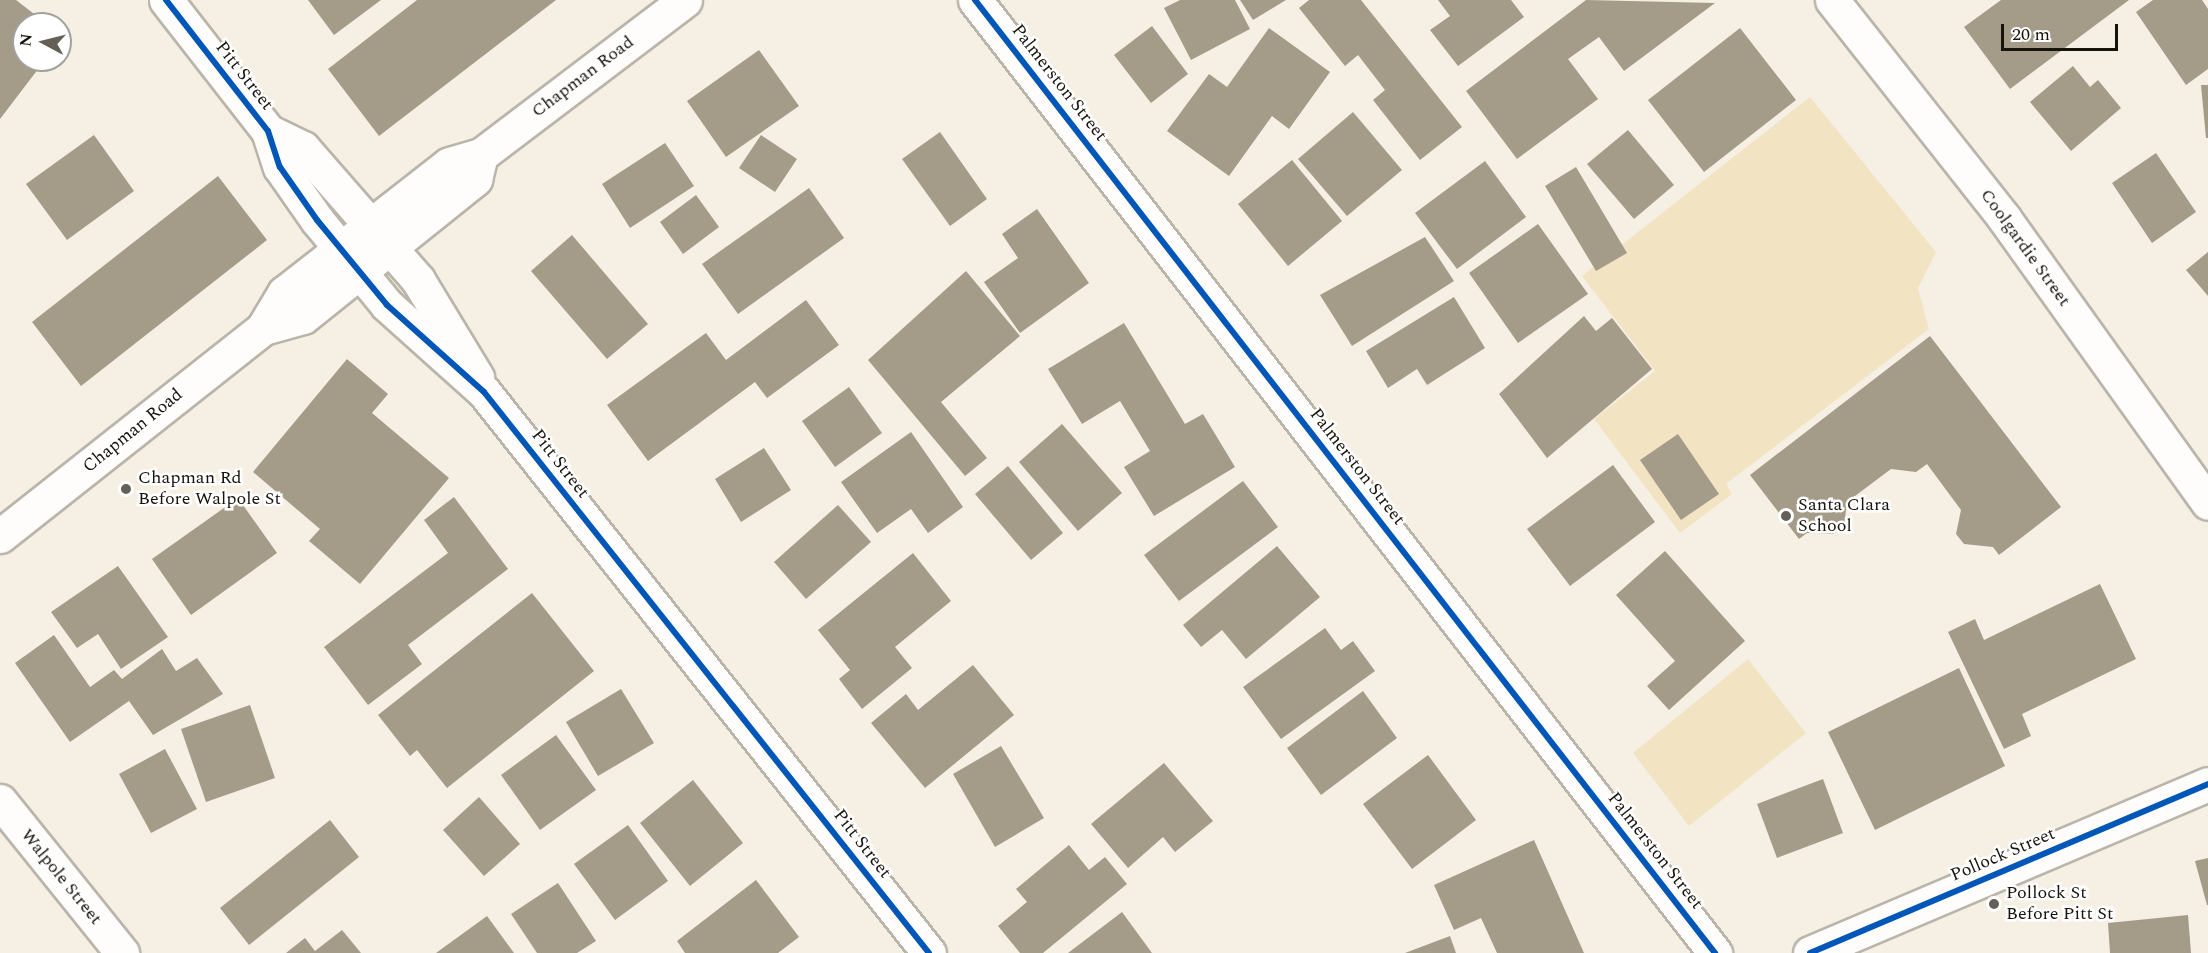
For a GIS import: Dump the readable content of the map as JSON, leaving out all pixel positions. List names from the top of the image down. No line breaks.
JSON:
{"streets":{"street":["Pitt Street","Chapman Road","Palmerston Street","Coolgardie Street","Pollock Street","Walpole Street"]},"crossings":[["Pitt Street","Chapman Road"]],"places":["Chapman Rd Before Walpole St","Santa Clara School","Pollock St Before Pitt St"],"scale_bar":"20 m","north":"left"}
